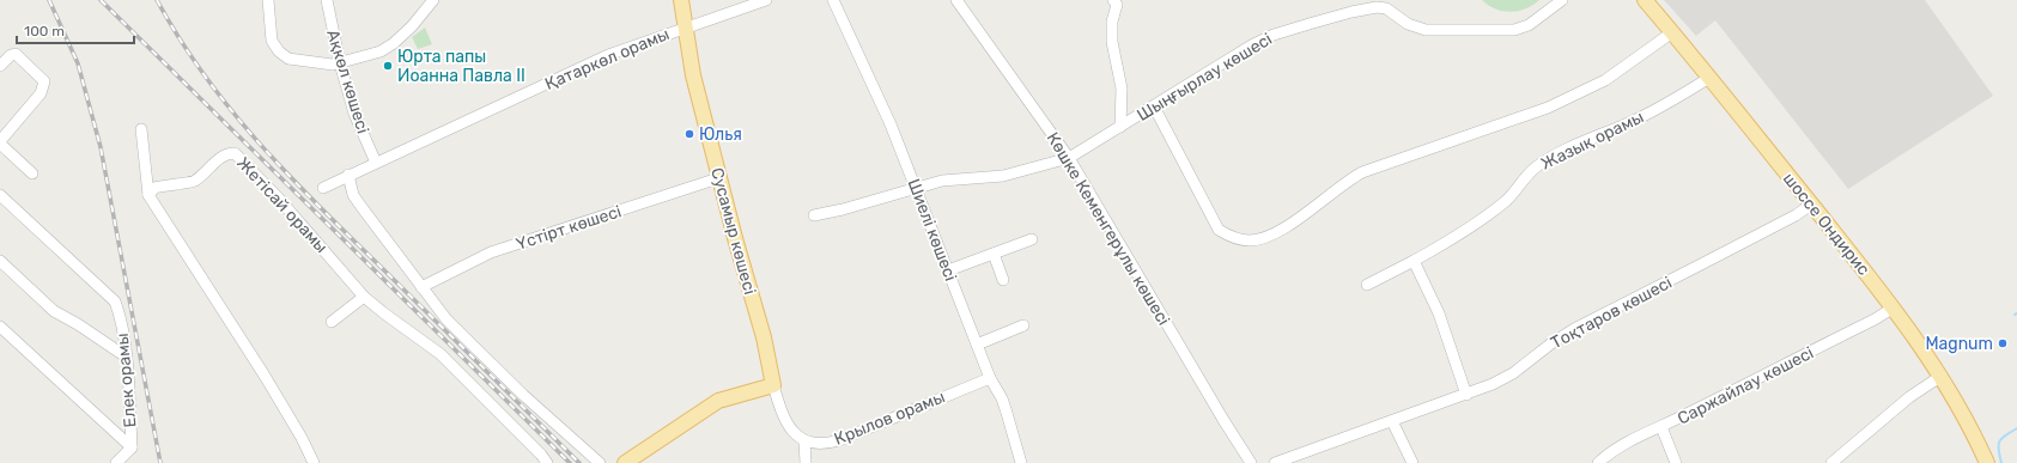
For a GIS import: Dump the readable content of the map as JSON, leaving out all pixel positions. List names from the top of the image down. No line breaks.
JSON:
{"streets":{"main road":["шоссе Ондирис","Сусамыр көшесі"],"street":["Қатаркөл орамы","Шыңғырлау көшесі","Ақкөл көшесі","Жазық орамы","Жетісай орамы","Үстірт көшесі","Көшке Кеменгерұлы көшесі","Шиелі көшесі","Тоқтаров көшесі","Елек орамы","Саржайлау көшесі","Крылов орамы"]},"crossings":[["Қатаркөл орамы","Ақкөл көшесі"],["Қатаркөл орамы","Сусамыр көшесі"],["Шыңғырлау көшесі","Көшке Кеменгерұлы көшесі"],["Жазық орамы","шоссе Ондирис"],["шоссе Ондирис","Тоқтаров көшесі"],["шоссе Ондирис","Саржайлау көшесі"],["Үстірт көшесі","Сусамыр көшесі"],["Шиелі көшесі","Крылов орамы"],["Сусамыр көшесі","Крылов орамы"]],"places":["Юрта папы Иоанна Павла II","Юлья","Magnum"],"scale_bar":"100 m"}
